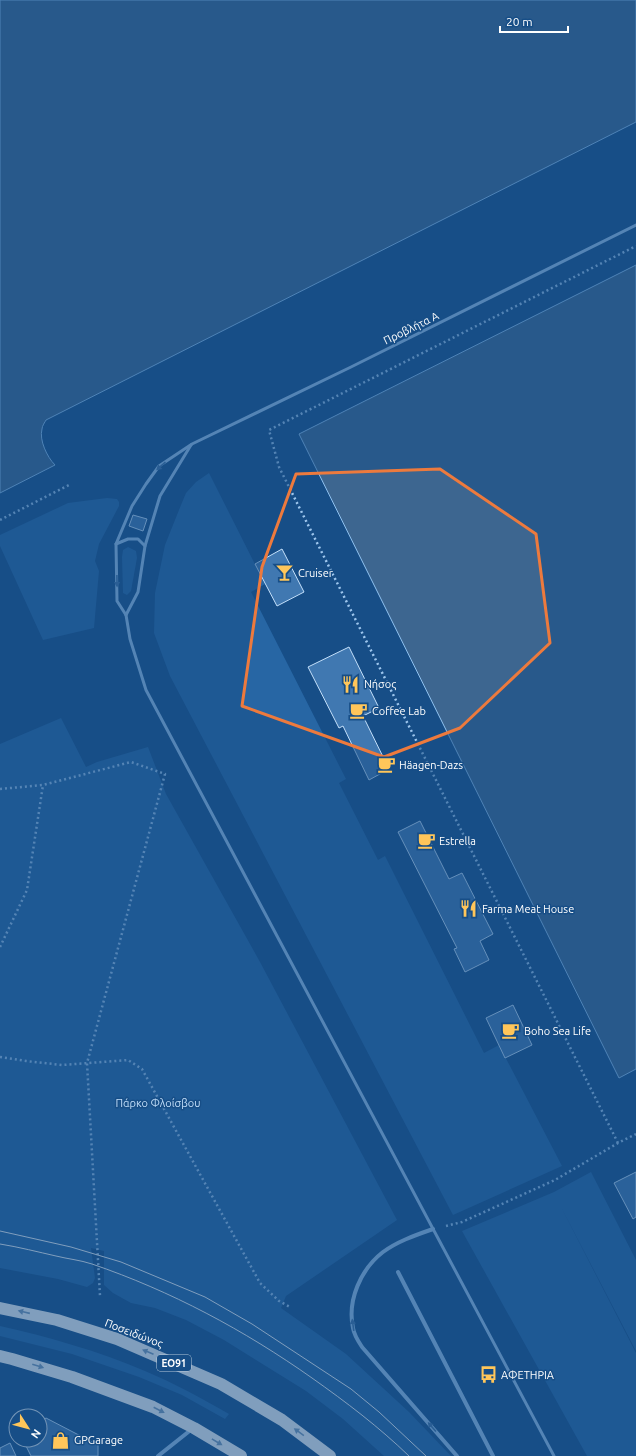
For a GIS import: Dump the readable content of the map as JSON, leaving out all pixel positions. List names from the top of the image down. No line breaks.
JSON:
{"streets":{"highway":["Ποσειδώνος","ΕΟ91"],"lane":["Προβλήτα Α"]},"parks":["Πάρκο Φλοίσβου"],"places":{"bar":["Cruiser"],"restaurant":["Νήσος","Farma Meat House"],"cafe":["Coffee Lab","Häagen-Dazs","Estrella","Boho Sea Life"],"bus stop":["ΑΦΕΤΗΡΙΑ"],"shop":["GPGarage"]},"scale_bar":"20 m","north":"bottom right"}
